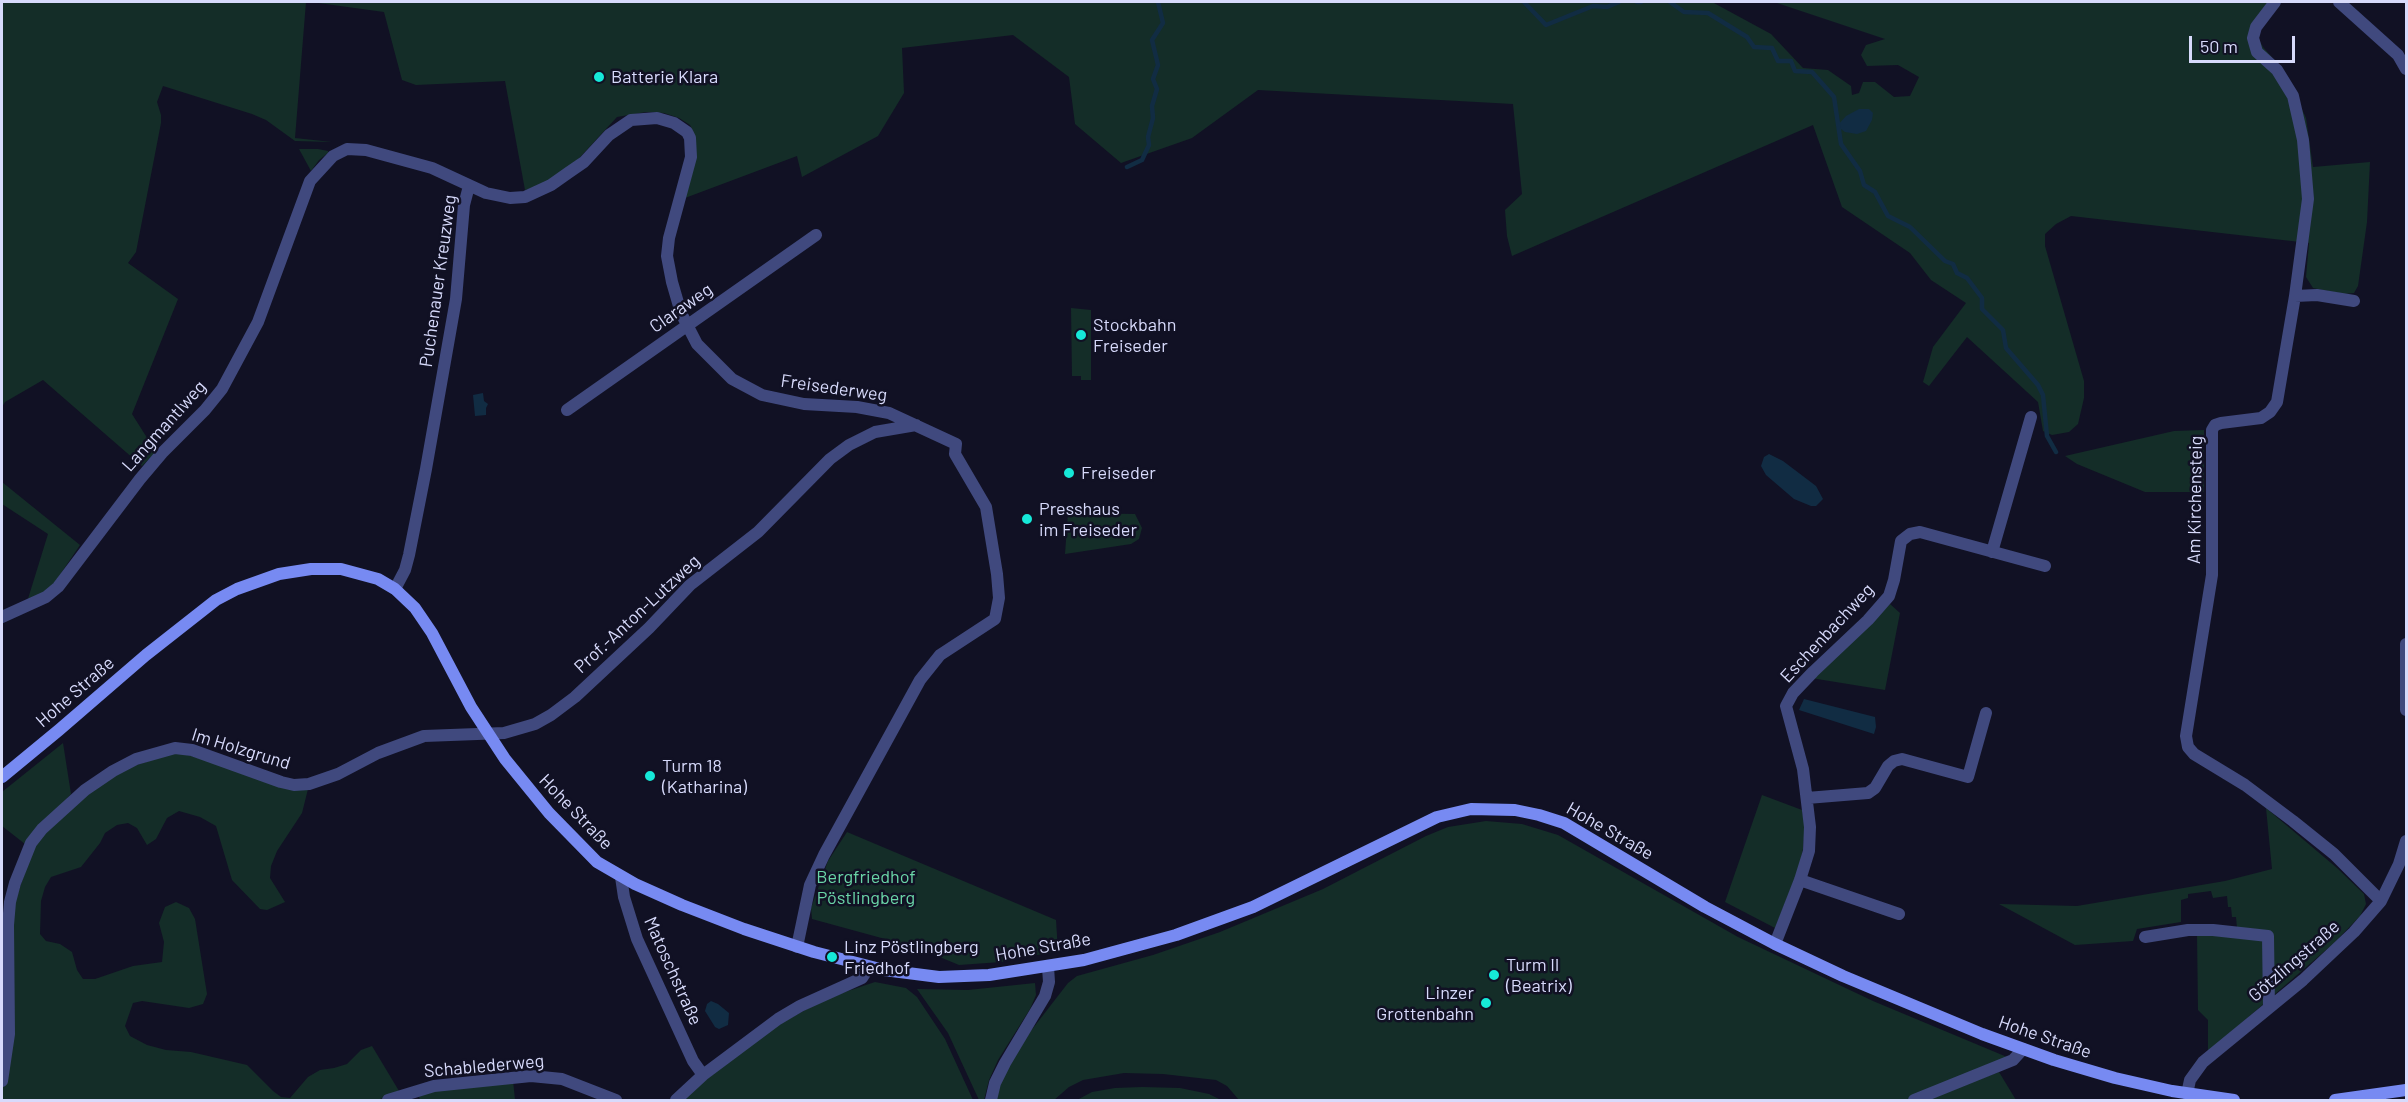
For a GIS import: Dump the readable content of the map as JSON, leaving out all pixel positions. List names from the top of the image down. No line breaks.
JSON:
{"streets":{"main road":["Hohe Straße"],"street":["Puchenauer Kreuzweg","Claraweg","Freisederweg","Langmantlweg","Am Kirchensteig","Prof.-Anton-Lutzweg","Eschenbachweg","Im Holzgrund","Götzlingstraße","Matoschstraße","Schablederweg"]},"crossings":[["Puchenauer Kreuzweg","Freisederweg"],["Puchenauer Kreuzweg","Langmantlweg"],["Puchenauer Kreuzweg","Hohe Straße"],["Claraweg","Freisederweg"],["Freisederweg","Prof.-Anton-Lutzweg"],["Freisederweg","Hohe Straße"],["Am Kirchensteig","Götzlingstraße"],["Prof.-Anton-Lutzweg","Hohe Straße"],["Prof.-Anton-Lutzweg","Im Holzgrund"],["Eschenbachweg","Hohe Straße"],["Hohe Straße","Im Holzgrund"],["Hohe Straße","Götzlingstraße"],["Hohe Straße","Matoschstraße"]],"parks":["Bergfriedhof Pöstlingberg"],"places":["Batterie Klara","Stockbahn Freiseder","Freiseder","Presshaus im Freiseder","Turm 18 (Katharina)","Linz Pöstlingberg Friedhof","Turm II (Beatrix)","Linzer Grottenbahn"],"scale_bar":"50 m"}
